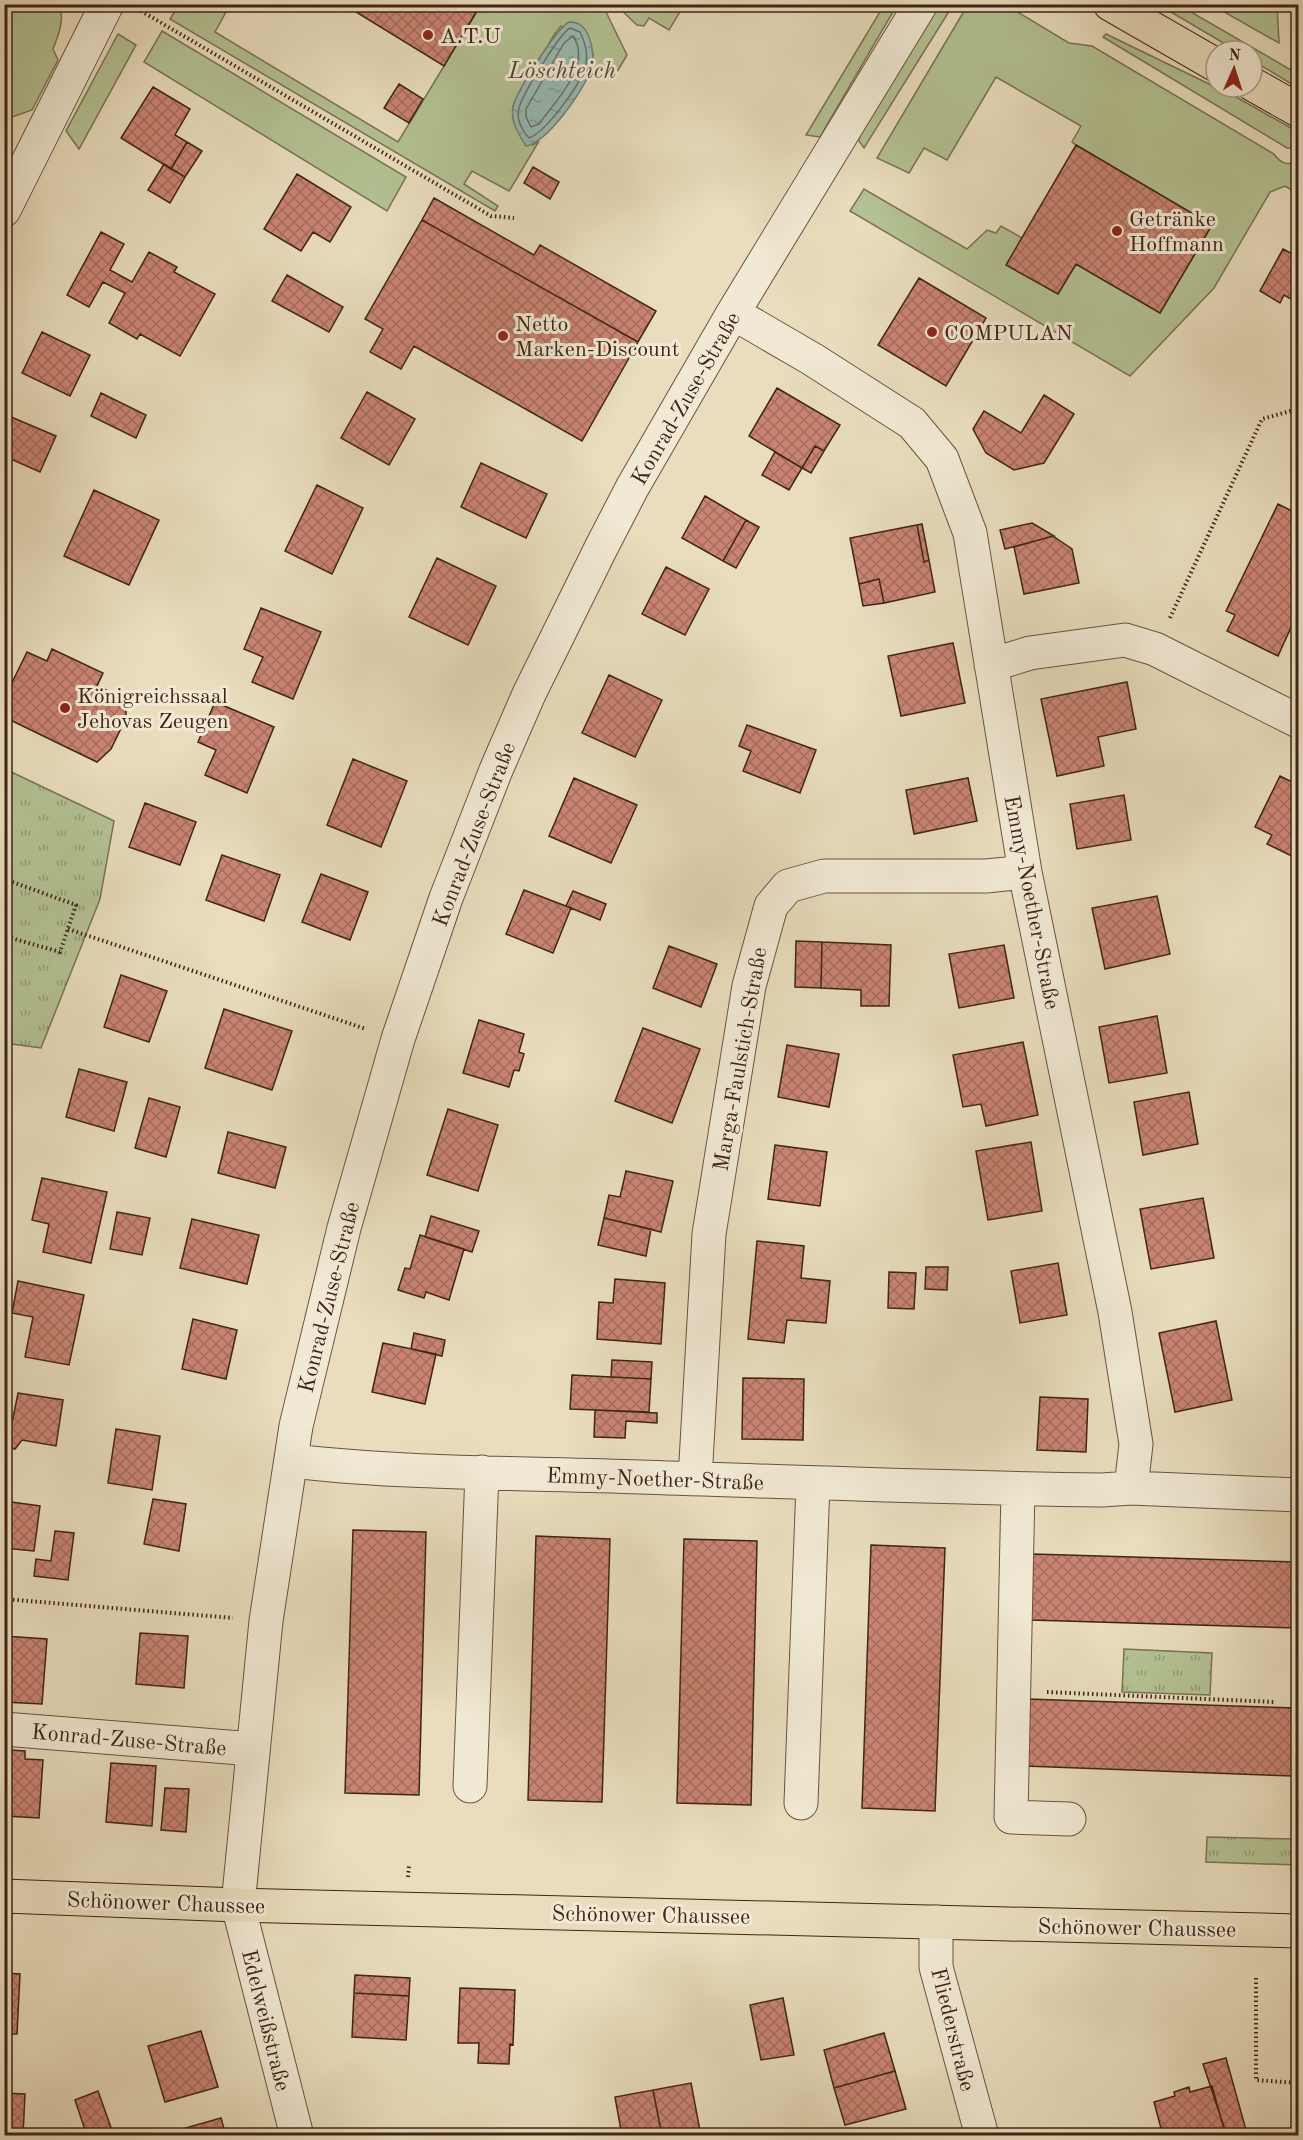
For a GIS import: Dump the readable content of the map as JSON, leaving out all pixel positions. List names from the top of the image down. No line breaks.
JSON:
{"streets":{"main road":["Schönower Chaussee"],"street":["Konrad-Zuse-Straße","Emmy-Noether-Straße","Marga-Faulstich-Straße","Edelweißstraße","Fliederstraße"]},"crossings":[["Konrad-Zuse-Straße","Emmy-Noether-Straße"],["Konrad-Zuse-Straße","Schönower Chaussee"],["Konrad-Zuse-Straße","Edelweißstraße"],["Emmy-Noether-Straße","Marga-Faulstich-Straße"],["Schönower Chaussee","Edelweißstraße"],["Schönower Chaussee","Fliederstraße"]],"water":["Löschteich"],"places":["A.T.U","Getränke Hoffmann","COMPULAN","Netto Marken-Discount","Königreichssaal Jehovas Zeugen"],"north":"top"}
